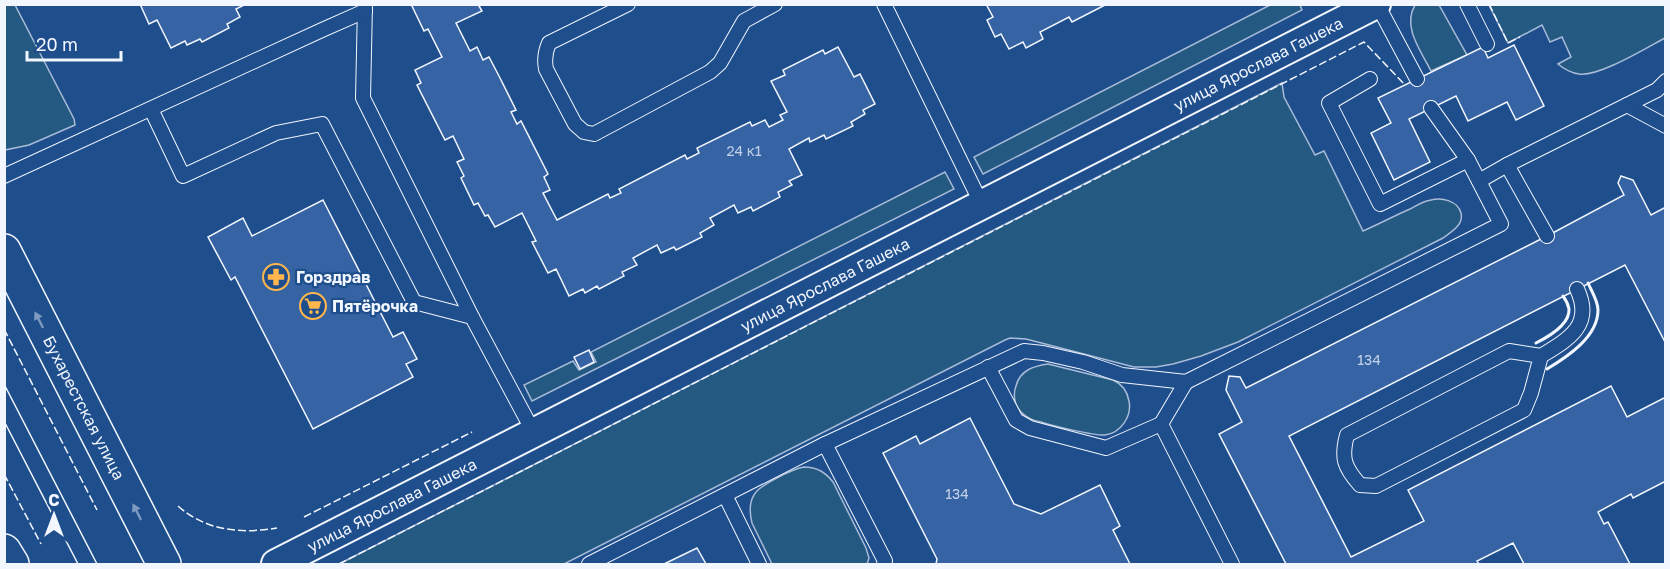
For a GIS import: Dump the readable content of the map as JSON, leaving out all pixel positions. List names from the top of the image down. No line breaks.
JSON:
{"streets":{"street":["улица Ярослава Гашека","Бухарестская улица"]},"one_way":["Бухарестская улица"],"places":{"pharmacy":["Горздрав"],"supermarket":["Пятёрочка"]},"house_numbers":["24 к1","134","134"],"scale_bar":"20 m","north":"top"}
